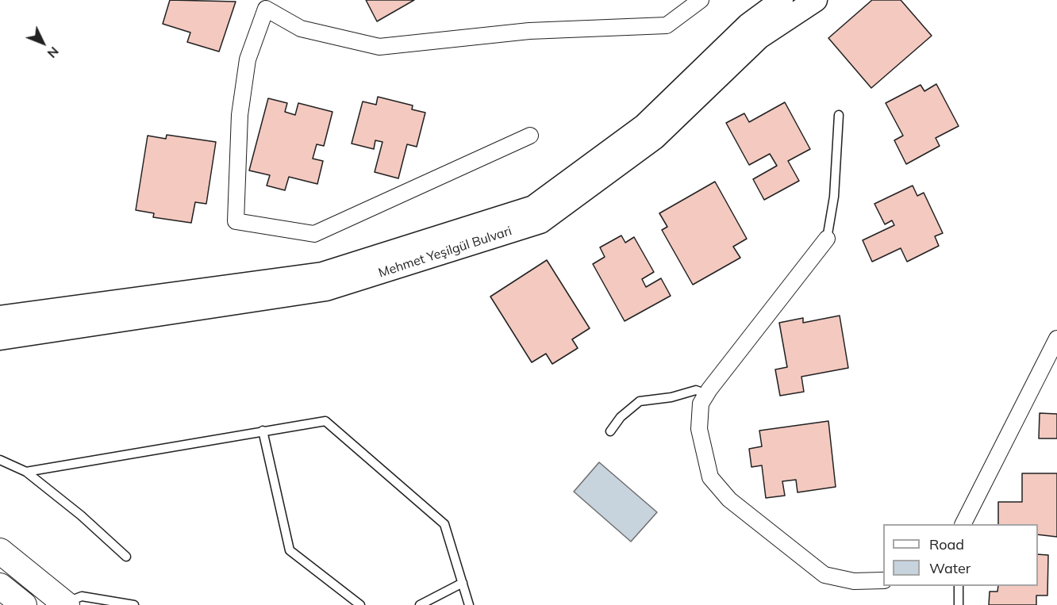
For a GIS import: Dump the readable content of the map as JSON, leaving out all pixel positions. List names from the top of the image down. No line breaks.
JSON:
{"streets":{"main road":["Mehmet Yeşilgül Bulvari"]},"legend":["Road","Water"],"north":"bottom right"}
